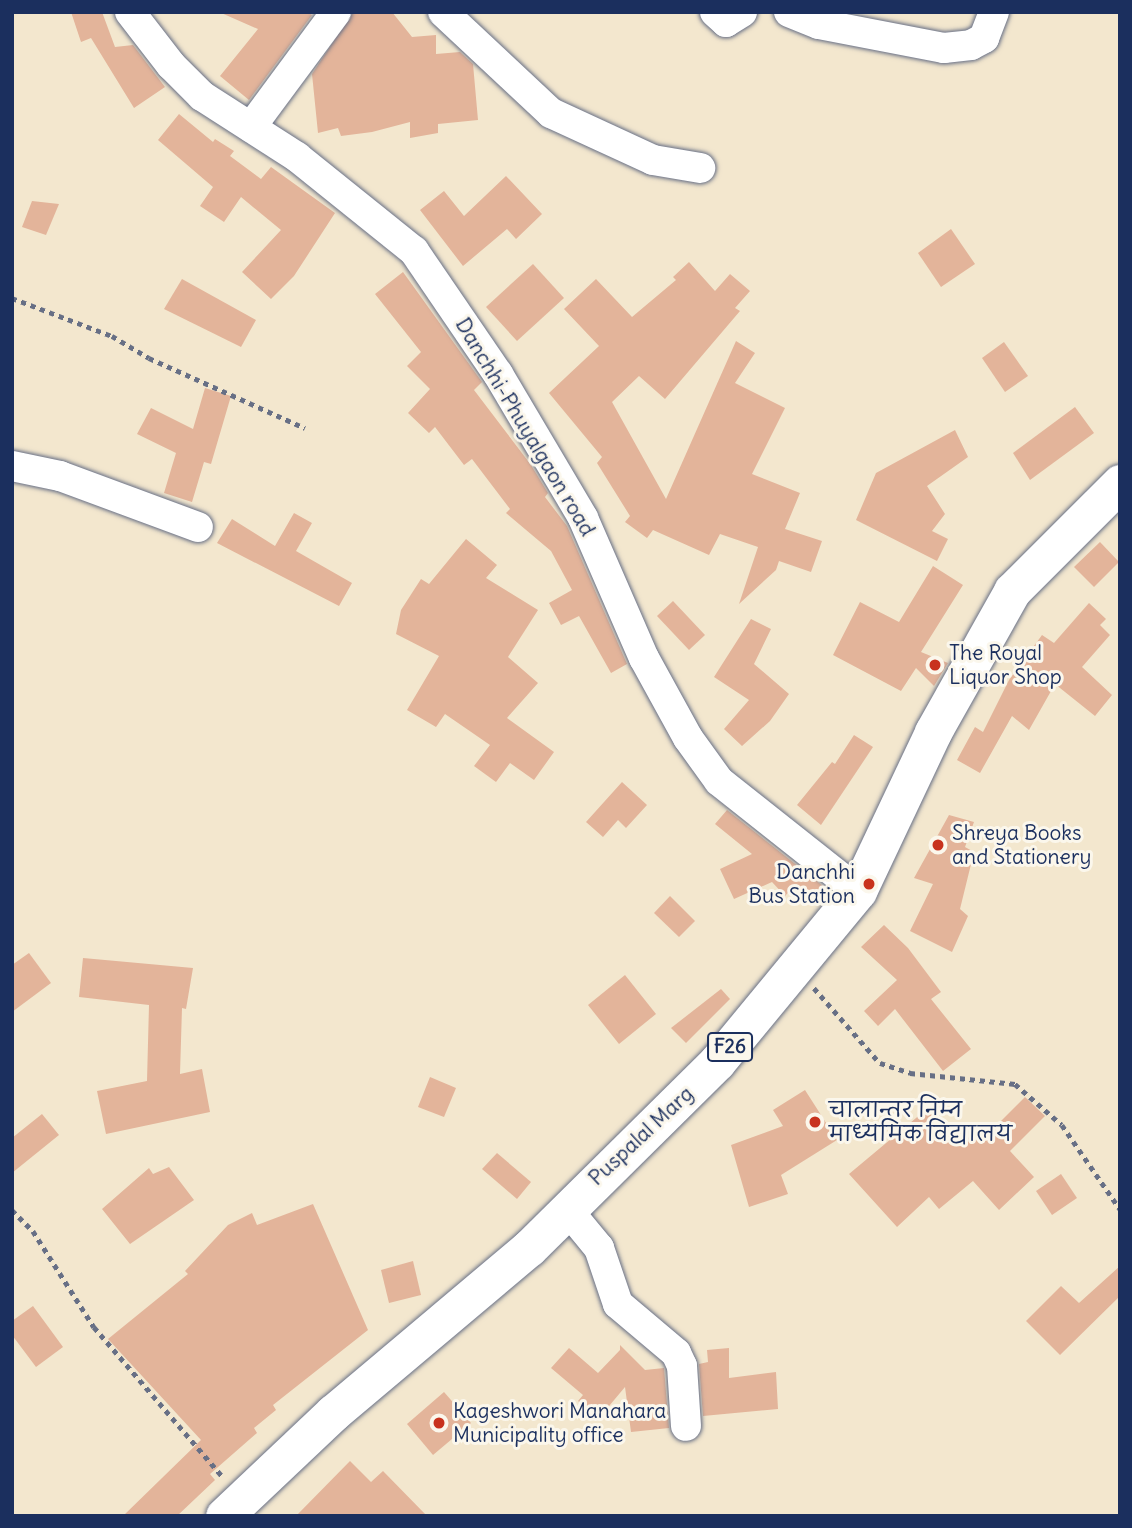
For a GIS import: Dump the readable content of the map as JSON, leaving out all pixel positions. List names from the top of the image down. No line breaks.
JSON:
{"streets":{"main road":["F26","Puspalal Marg"],"street":["Danchhi-Phuyalgaon road"]},"crossings":[["Danchhi-Phuyalgaon road","Puspalal Marg"]],"places":["The Royal Liquor Shop","Shreya Books and Stationery","Danchhi Bus Station","चालान्तर निम्न माध्यमिक विद्यालय","Kageshwori Manahara Municipality office"]}
